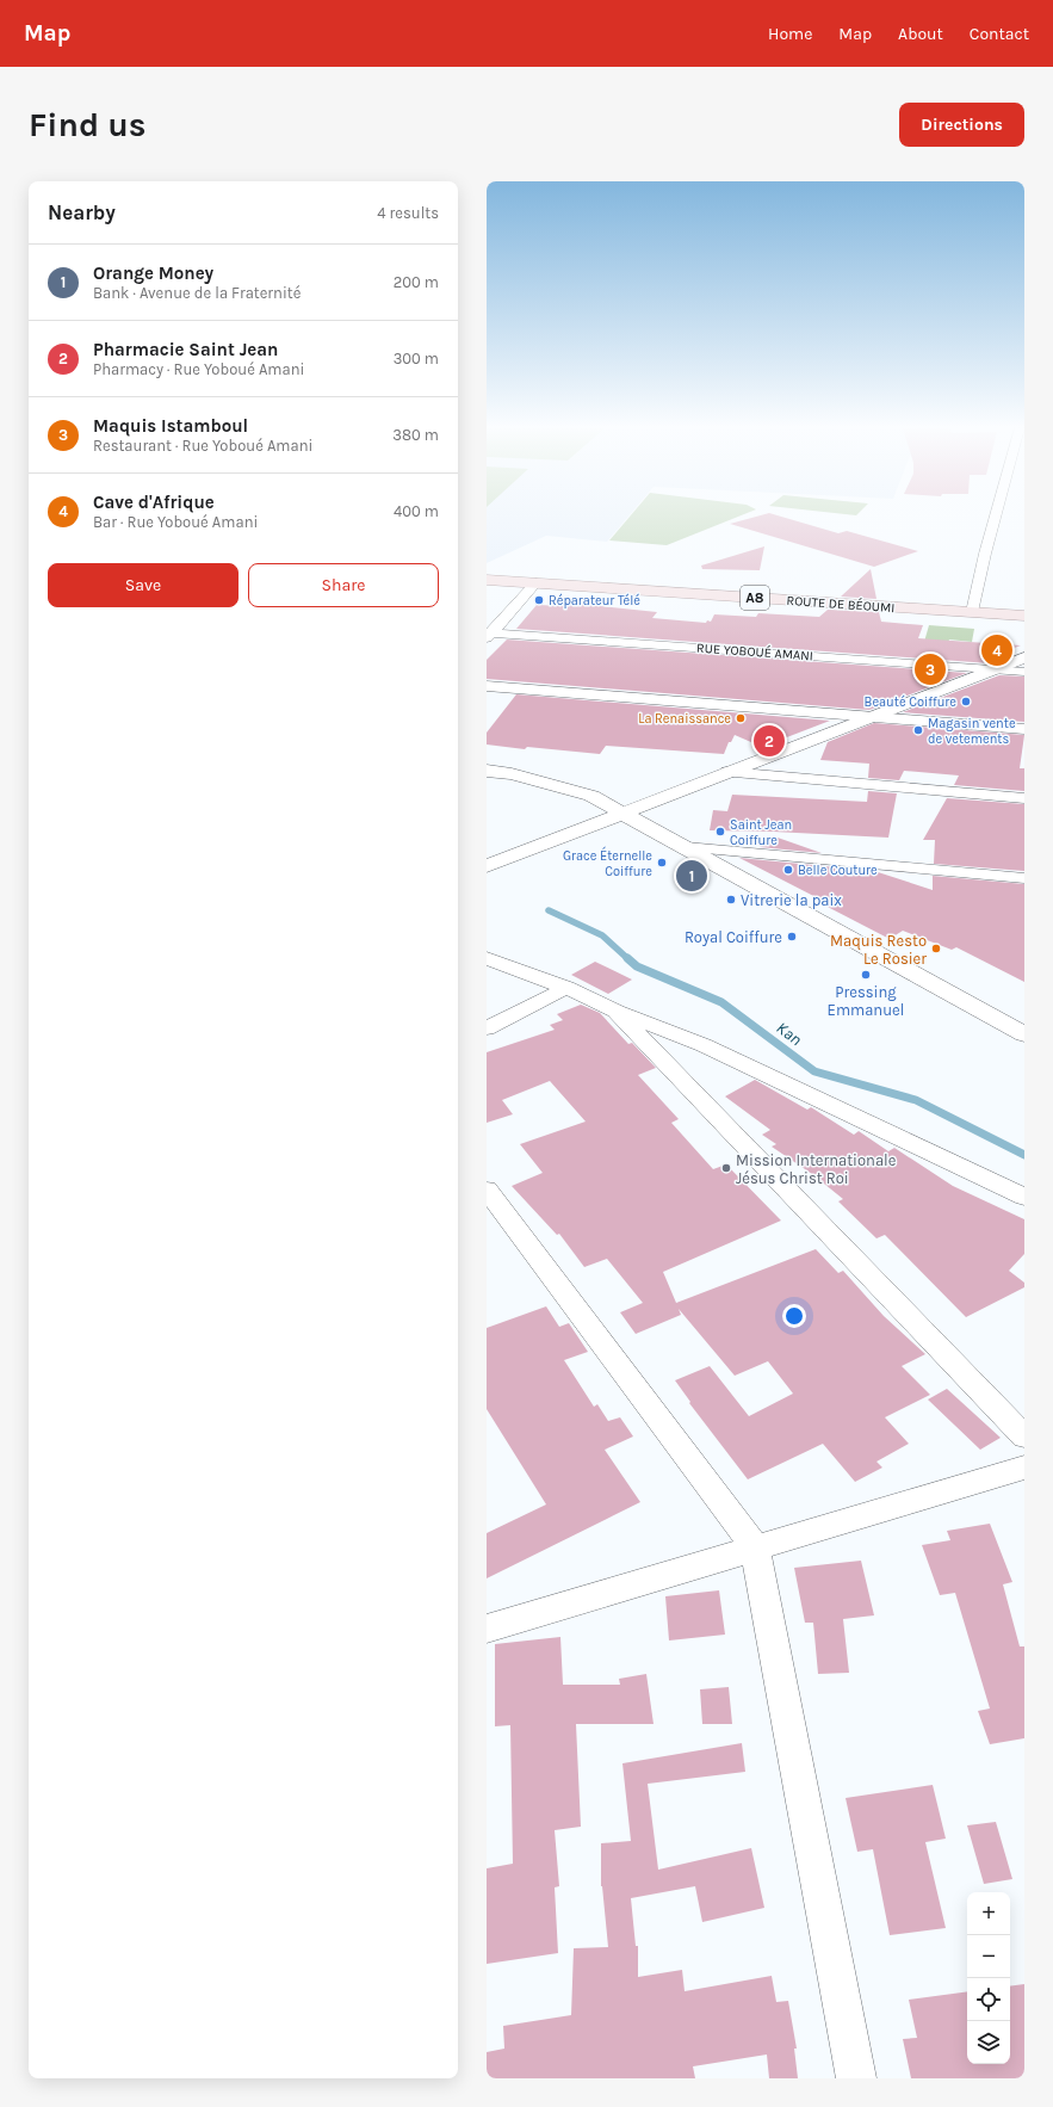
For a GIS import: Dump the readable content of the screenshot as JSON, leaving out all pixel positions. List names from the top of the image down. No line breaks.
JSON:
{"streets":{"main road":["A8","ROUTE DE BÉOUMI"],"street":["RUE YOBOUÉ AMANI"]},"water":["Kan"],"places":["Réparateur Télé","Beauté Coiffure","La Renaissance","Magasin vente de vetements","Saint Jean Coiffure","Grace Éternelle Coiffure","Belle Couture","Vitrerie la paix","Royal Coiffure","Maquis Resto Le Rosier","Pressing Emmanuel","Mission Internationale Jésus Christ Roi"],"page":{"header":"Map","nav":["Home","Map","About","Contact"],"buttons":["Directions",["Save","Share"]],"title":"Find us","heading":["Nearby","4 results"],"list":[{"mark":"1","name":"Orange Money","note":"Bank · Avenue de la Fraternité","value":"200 m"},{"mark":"2","name":"Pharmacie Saint Jean","note":"Pharmacy · Rue Yoboué Amani","value":"300 m"},{"mark":"3","name":"Maquis Istamboul","note":"Restaurant · Rue Yoboué Amani","value":"380 m"},{"mark":"4","name":"Cave d'Afrique","note":"Bar · Rue Yoboué Amani","value":"400 m"}],"pins":["4","3","2","1"],"map_buttons":["+","−"]}}
